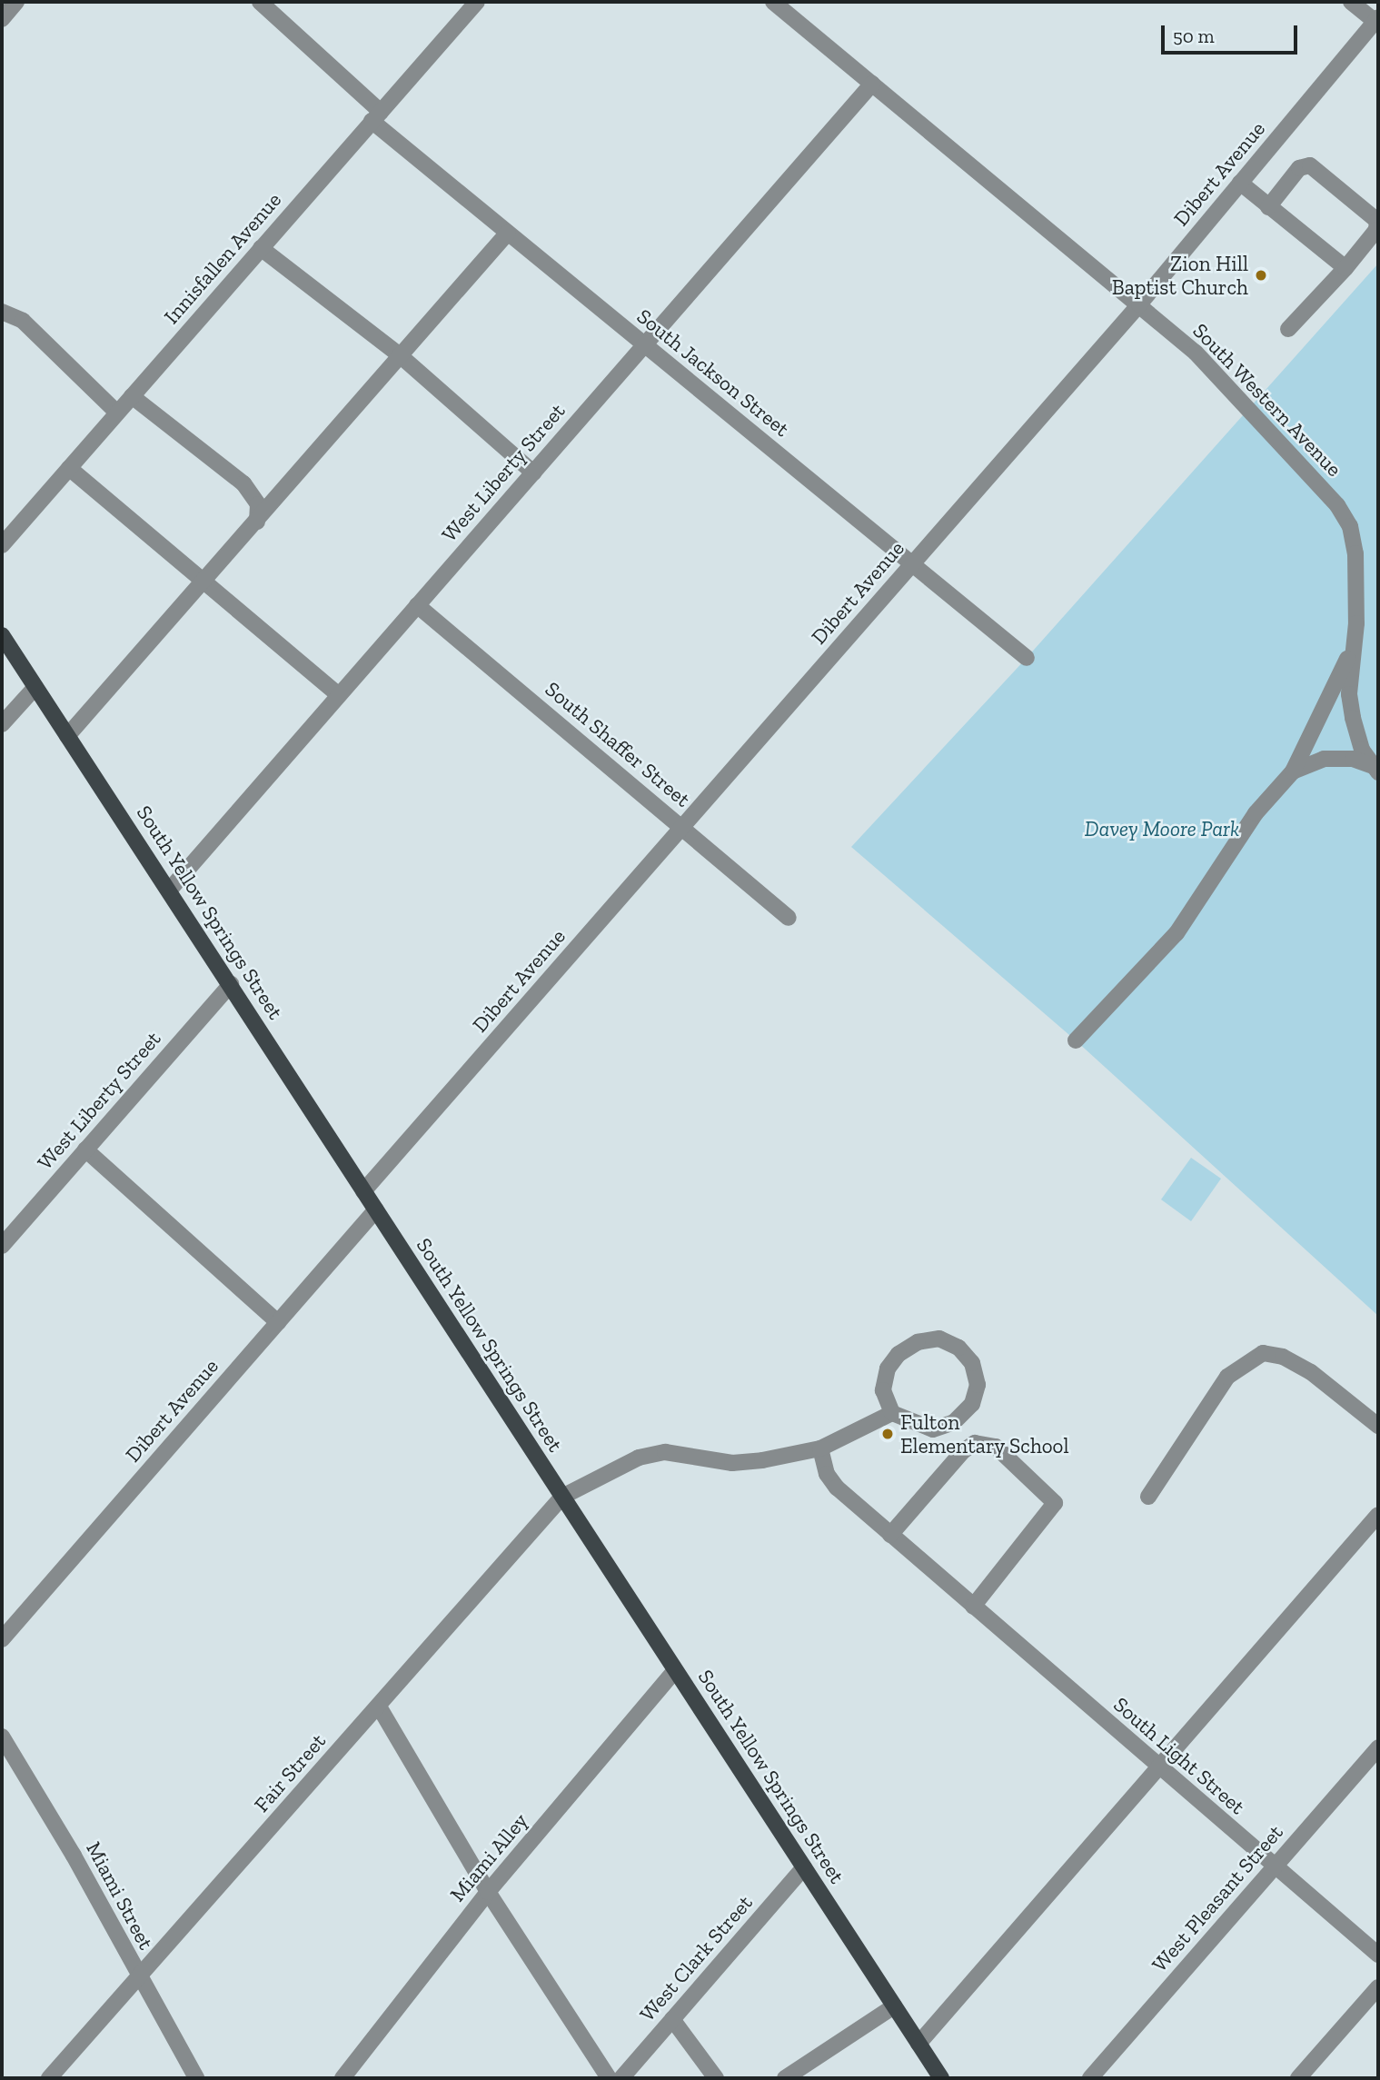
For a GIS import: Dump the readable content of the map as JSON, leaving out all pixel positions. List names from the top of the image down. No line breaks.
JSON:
{"streets":{"main road":["South Yellow Springs Street"],"street":["Dibert Avenue","Innisfallen Avenue","South Jackson Street","South Western Avenue","West Liberty Street","South Shaffer Street","South Light Street","Fair Street","Miami Alley","Miami Street","West Pleasant Street","West Clark Street"]},"crossings":[["Dibert Avenue","South Jackson Street"],["Dibert Avenue","South Western Avenue"],["Dibert Avenue","South Shaffer Street"],["Dibert Avenue","South Yellow Springs Street"],["Innisfallen Avenue","South Jackson Street"],["South Jackson Street","West Liberty Street"],["South Western Avenue","West Liberty Street"],["West Liberty Street","South Shaffer Street"],["West Liberty Street","South Yellow Springs Street"],["South Yellow Springs Street","Fair Street"],["South Yellow Springs Street","Miami Alley"],["South Yellow Springs Street","West Clark Street"],["South Light Street","West Pleasant Street"],["Fair Street","Miami Street"]],"parks":["Davey Moore Park"],"places":["Zion Hill Baptist Church","Fulton Elementary School"],"scale_bar":"50 m"}
